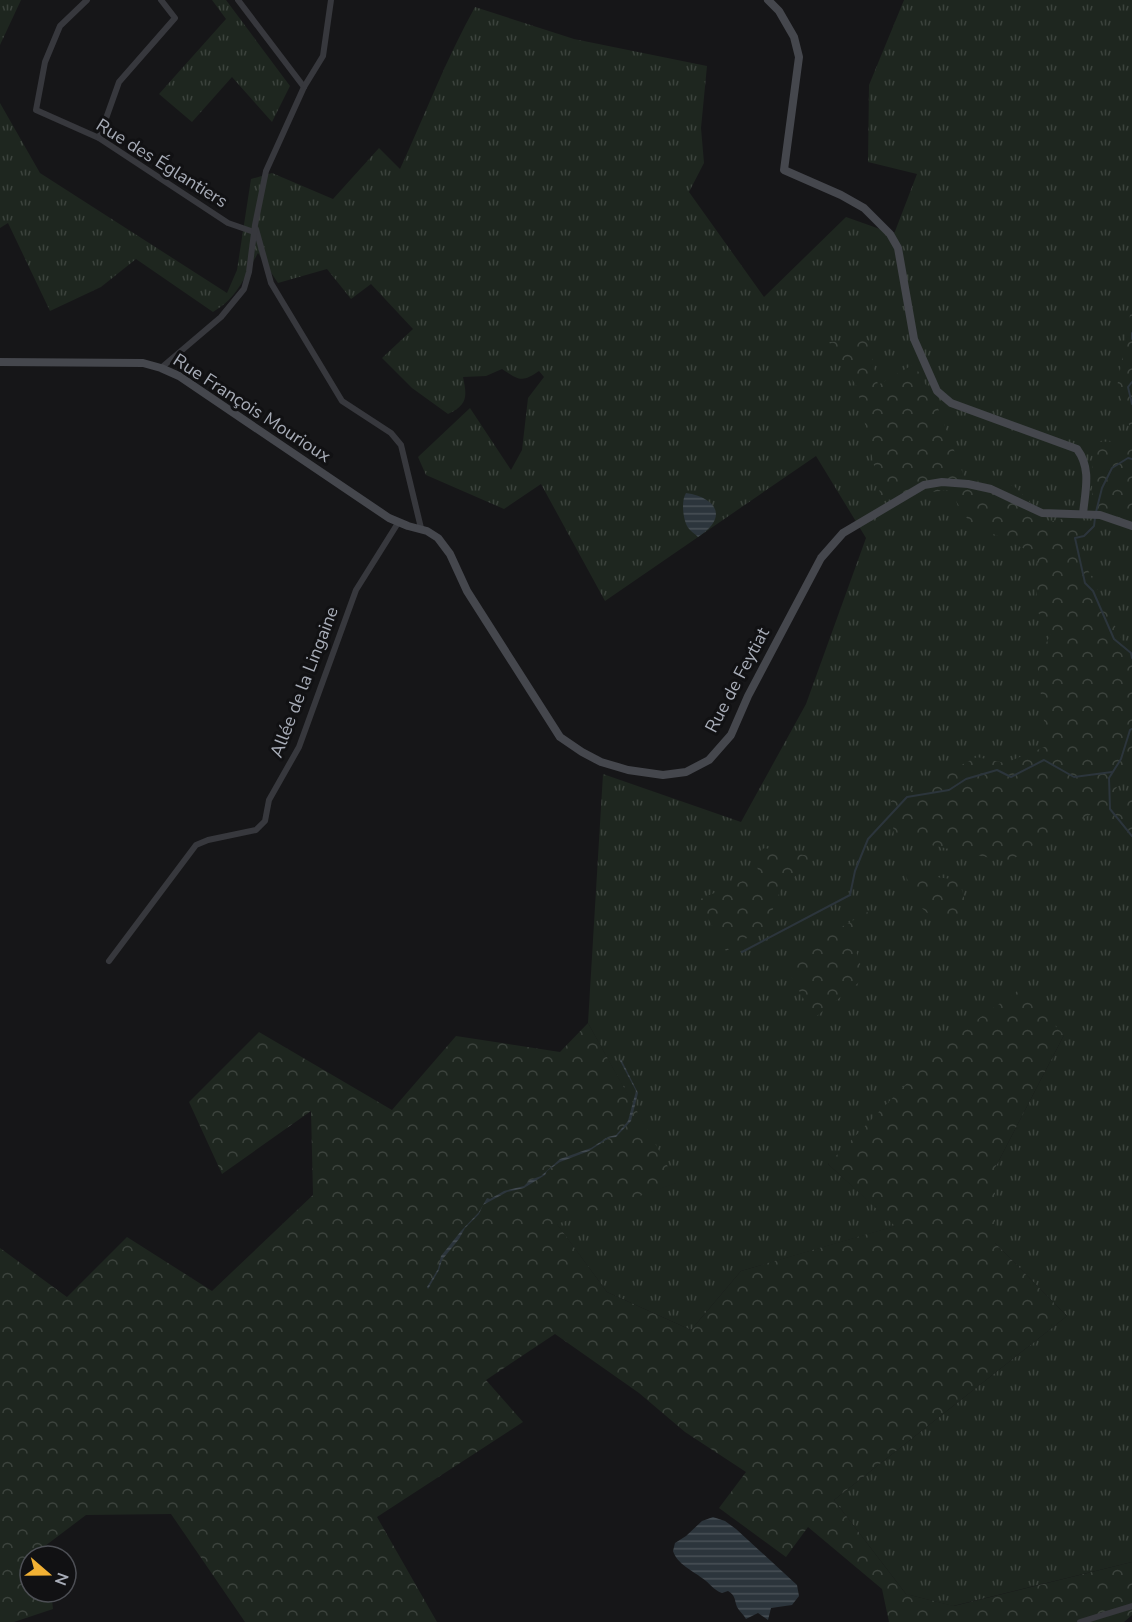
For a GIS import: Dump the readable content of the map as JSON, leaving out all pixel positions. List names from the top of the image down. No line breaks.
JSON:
{"streets":{"street":["Rue des Églantiers","Rue François Mourioux","Rue de Feytiat","Allée de la Lingaine"]},"crossings":[["Rue François Mourioux","Rue de Feytiat"],["Rue François Mourioux","Allée de la Lingaine"]],"north":"right"}
